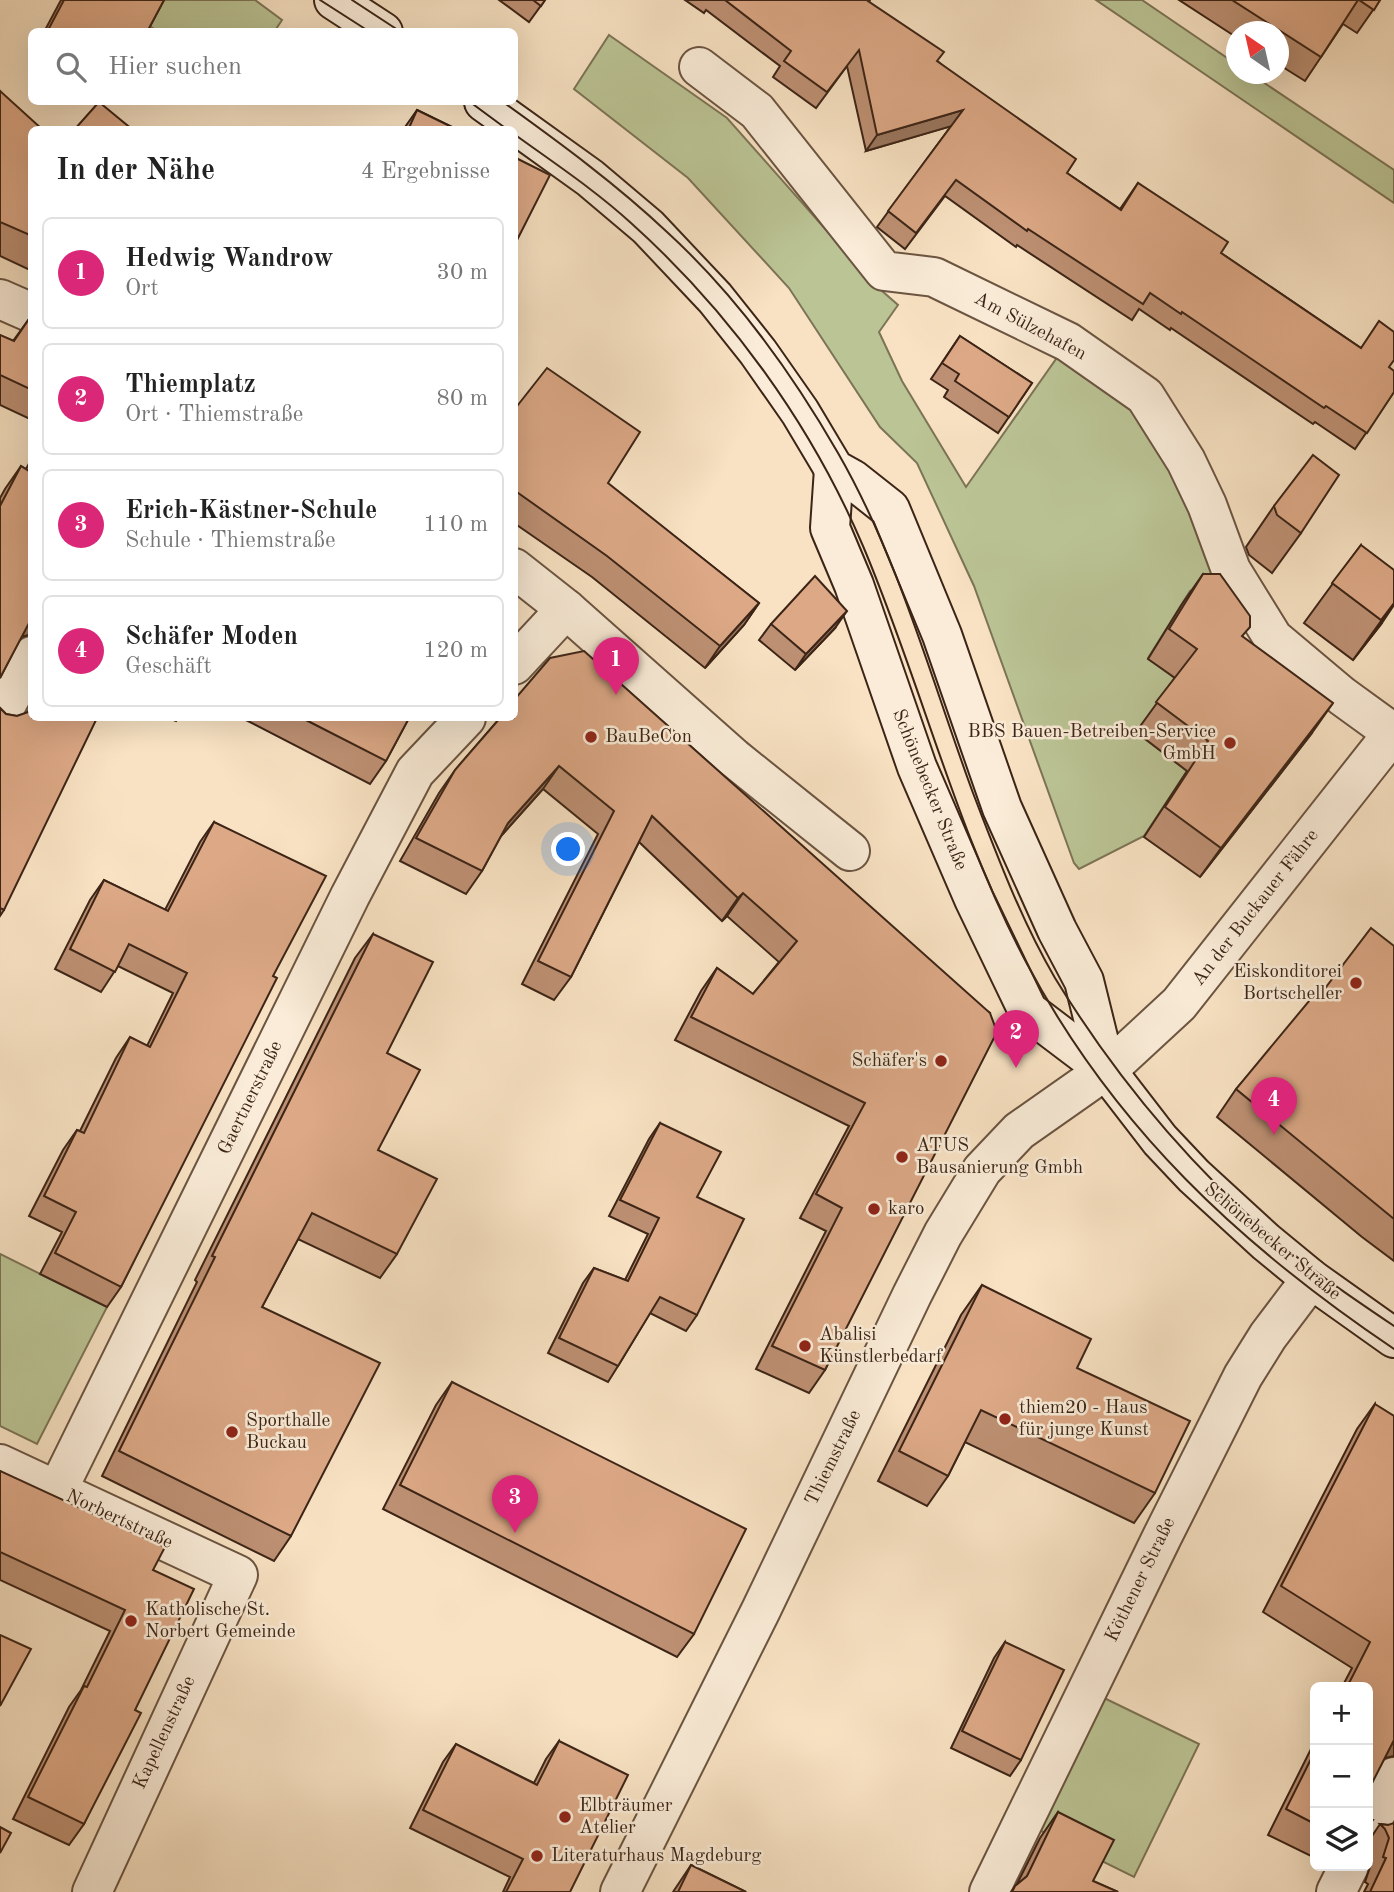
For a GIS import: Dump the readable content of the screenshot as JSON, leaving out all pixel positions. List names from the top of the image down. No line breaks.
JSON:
{"streets":{"street":["Am Sülzehafen","Schönebecker Straße","An der Buckauer Fähre","Gaertnerstraße","Thiemstraße","Norbertstraße","Köthener Straße","Kapellenstraße"]},"crossings":[["Am Sülzehafen","An der Buckauer Fähre"],["Schönebecker Straße","An der Buckauer Fähre"],["Schönebecker Straße","Thiemstraße"],["Schönebecker Straße","Köthener Straße"],["An der Buckauer Fähre","Thiemstraße"],["Gaertnerstraße","Norbertstraße"],["Norbertstraße","Kapellenstraße"]],"places":["BauBeCon","BBS Bauen-Betreiben-Service GmbH","Eiskonditorei Bortscheller","Schäfer's","ATUS Bausanierung Gmbh","karo","Abalisi Künstlerbedarf","thiem20 - Haus für junge Kunst","Sporthalle Buckau","Katholische St. Norbert Gemeinde","Elbträumer Atelier","Literaturhaus Magdeburg"],"north":"top left","page":{"search":"Hier suchen","heading":["In der Nähe","4 Ergebnisse"],"list":[{"mark":"1","name":"Hedwig Wandrow","note":"Ort","value":"30 m"},{"mark":"2","name":"Thiemplatz","note":"Ort · Thiemstraße","value":"80 m"},{"mark":"3","name":"Erich-Kästner-Schule","note":"Schule · Thiemstraße","value":"110 m"},{"mark":"4","name":"Schäfer Moden","note":"Geschäft","value":"120 m"}],"pins":["1","2","4","3"],"map_buttons":["+","−"]}}
